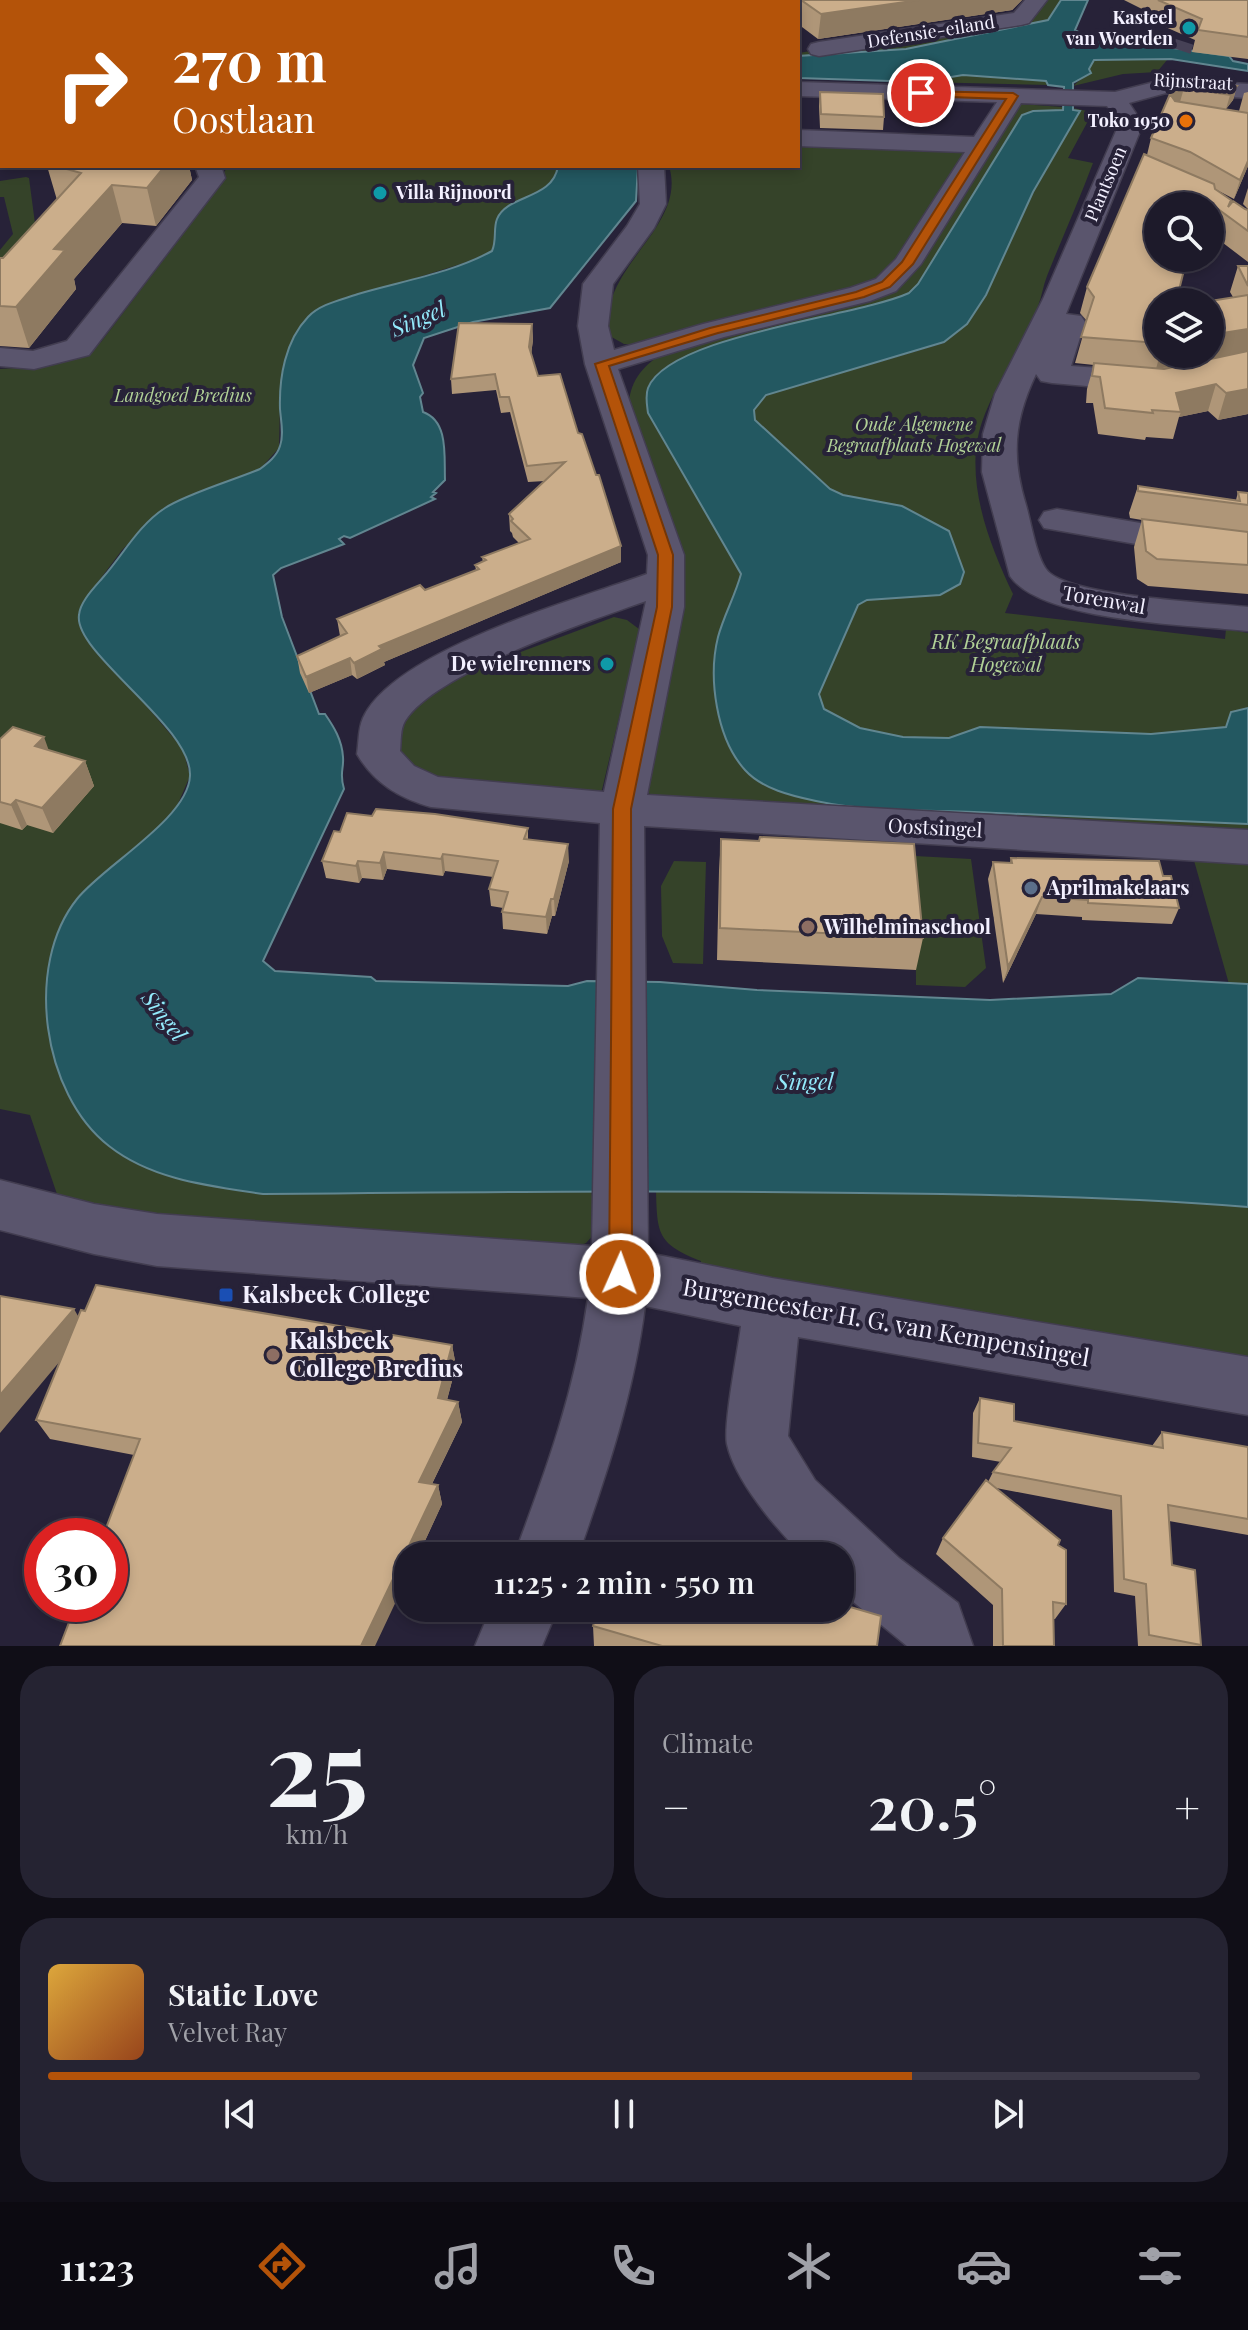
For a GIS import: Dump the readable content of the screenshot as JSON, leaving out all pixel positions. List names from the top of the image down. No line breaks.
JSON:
{"streets":{"street":["Defensie-eiland","Rijnstraat","Plantsoen","Torenwal","Oostsingel","Burgemeester H. G. van Kempensingel"]},"crossings":[["Rijnstraat","Plantsoen"],["Plantsoen","Torenwal"]],"water":["Singel"],"parks":["Landgoed Bredius","Oude Algemene Begraafplaats Hogewal","RK Begraafplaats Hogewal"],"places":{"other":["Kasteel van Woerden","Toko 1950","Villa Rijnoord","De wielrenners","Aprilmakelaars","Wilhelminaschool","Kalsbeek College Bredius"],"transit":["Kalsbeek College"]},"page":{"turn":["270 m","Oostlaan"],"limit":"30","trip":"11:25 · 2 min · 550 m","tile":[["25","km/h"],"Climate"],"heat":["−","20.5°","+"],"song":["Static Love","Velvet Ray"],"tabs":"11:23"}}
